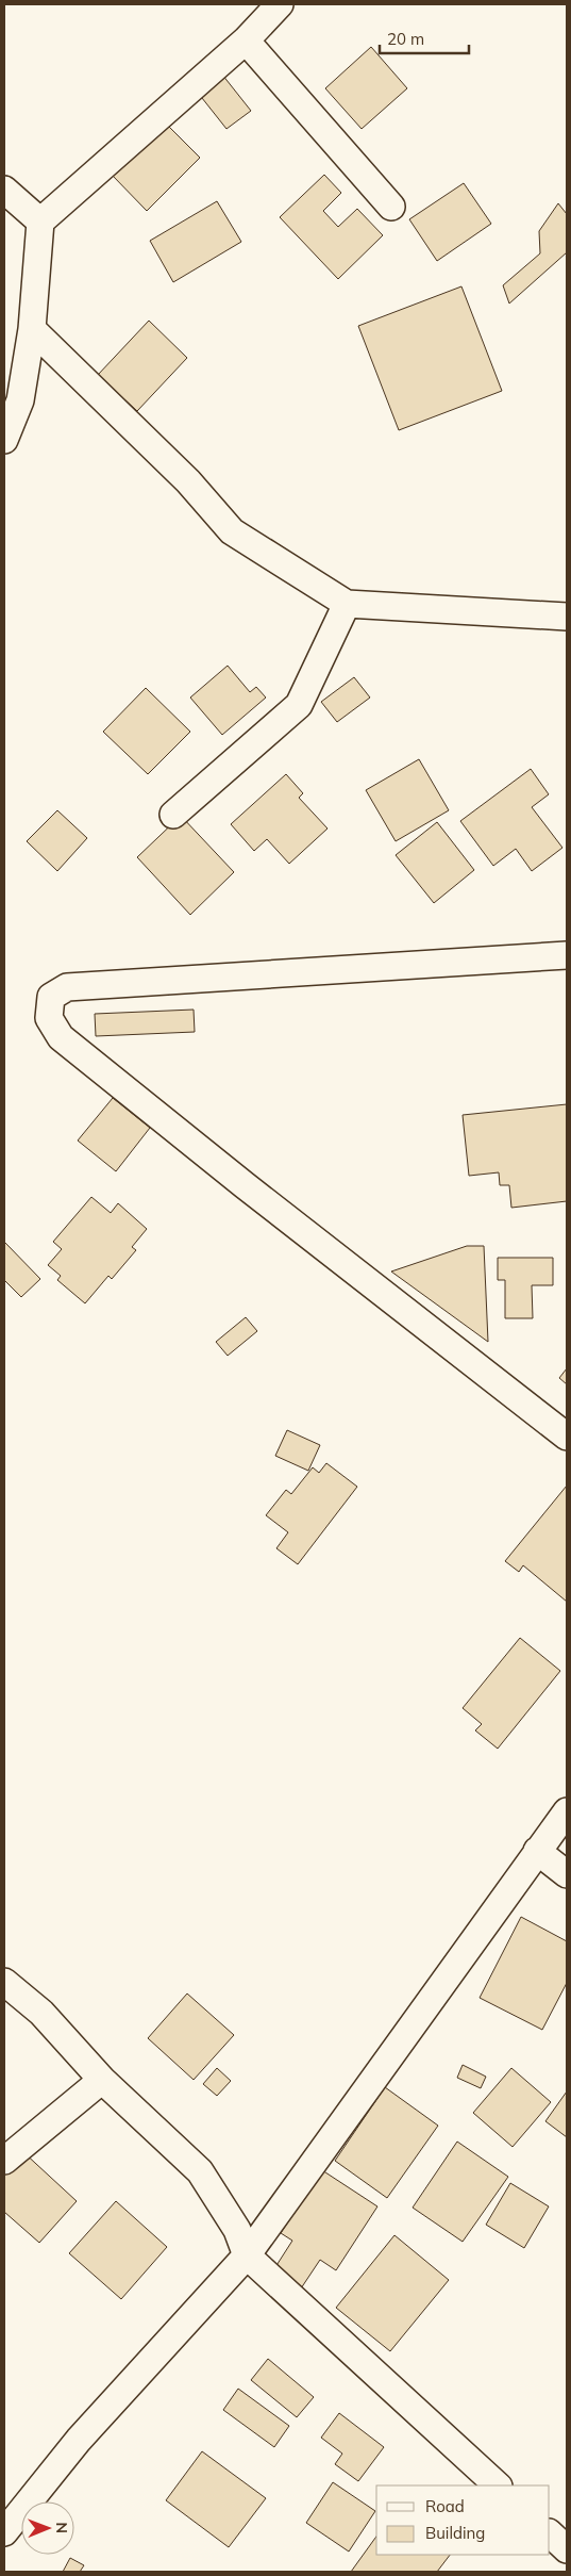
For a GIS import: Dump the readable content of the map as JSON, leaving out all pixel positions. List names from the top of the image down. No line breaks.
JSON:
{"legend":["Road","Building"],"scale_bar":"20 m","north":"right"}
